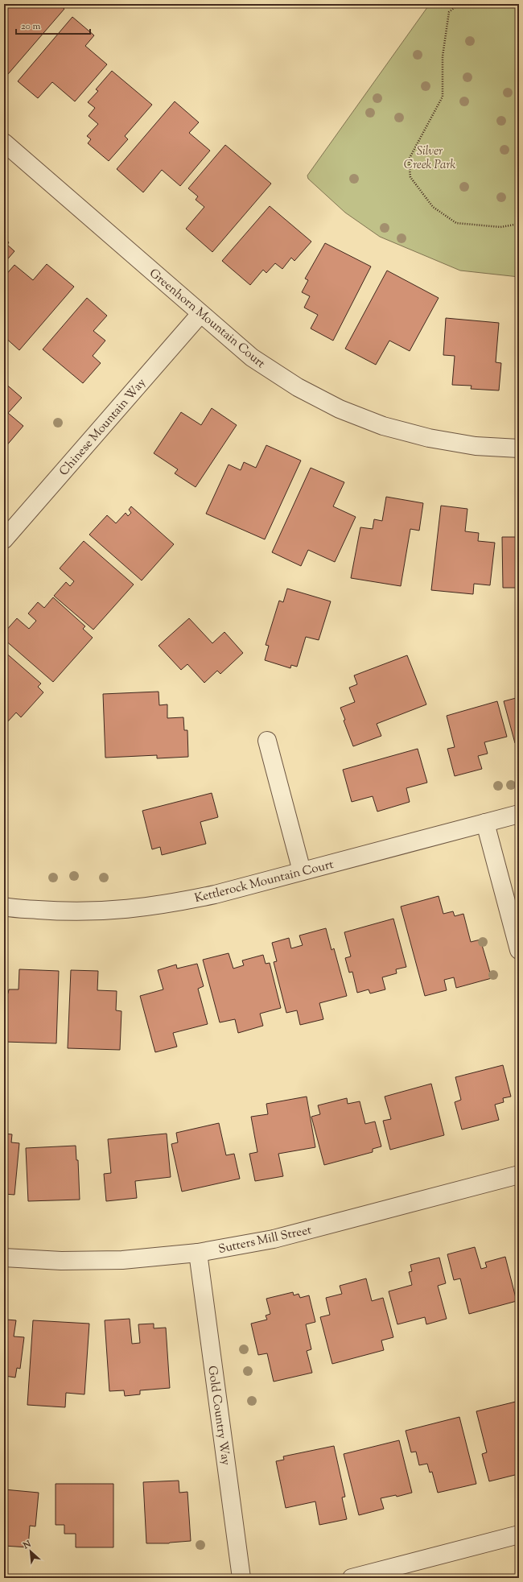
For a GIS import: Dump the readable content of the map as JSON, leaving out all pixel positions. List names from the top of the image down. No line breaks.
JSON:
{"streets":{"street":["Greenhorn Mountain Court","Chinese Mountain Way","Kettlerock Mountain Court","Sutters Mill Street","Gold Country Way"]},"crossings":[["Greenhorn Mountain Court","Chinese Mountain Way"],["Sutters Mill Street","Gold Country Way"]],"parks":["Silver Creek Park"],"scale_bar":"20 m","north":"top left"}
